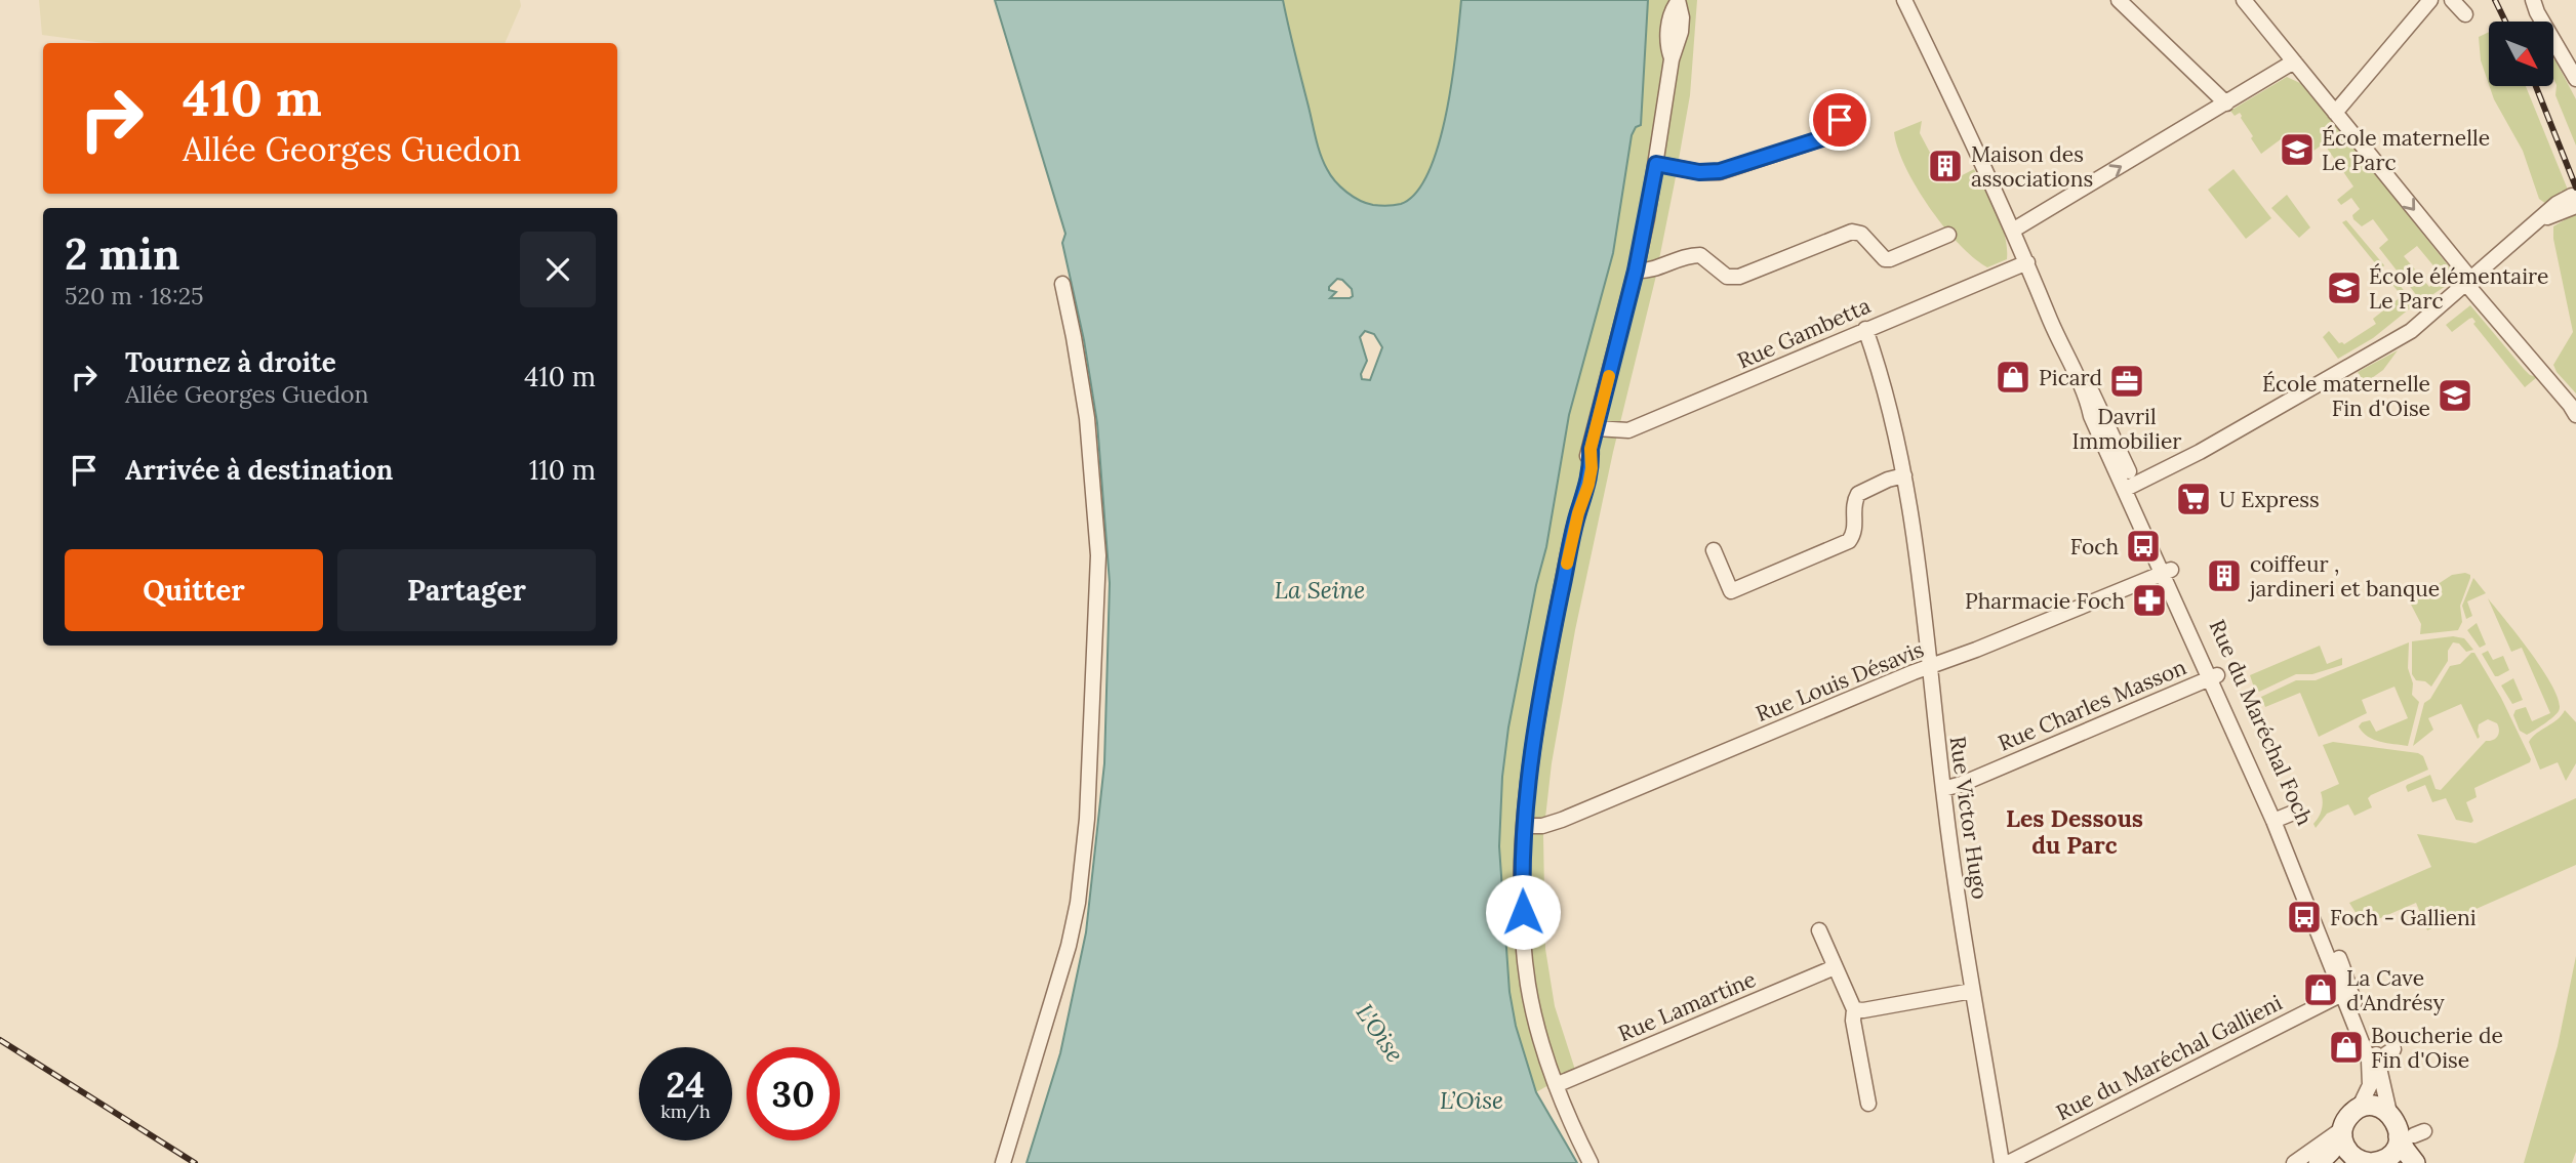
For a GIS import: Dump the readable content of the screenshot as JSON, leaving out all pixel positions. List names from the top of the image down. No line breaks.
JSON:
{"streets":{"street":["Rue Gambetta","Rue Louis Désavis","Rue Charles Masson","Rue du Maréchal Foch","Rue Victor Hugo","Rue Lamartine","Rue du Maréchal Gallieni"]},"crossings":[["Rue Gambetta","Rue du Maréchal Foch"],["Rue Gambetta","Rue Victor Hugo"],["Rue Louis Désavis","Rue du Maréchal Foch"],["Rue Louis Désavis","Rue Victor Hugo"],["Rue Charles Masson","Rue du Maréchal Foch"],["Rue Charles Masson","Rue Victor Hugo"],["Rue du Maréchal Foch","Rue du Maréchal Gallieni"]],"districts":["Les Dessous du Parc"],"water":["La Seine","L'Oise","L’Oise"],"places":{"school or university":["École maternelle Le Parc","École élémentaire Le Parc","École maternelle Fin d'Oise"],"building":["Maison des associations","coiffeur , jardineri et banque"],"shop":["Picard","La Cave d'Andrésy","Boucherie de Fin d'Oise"],"office":["Davril Immobilier"],"supermarket":["U Express"],"bus stop":["Foch","Foch - Gallieni"],"pharmacy":["Pharmacie Foch"]},"north":"bottom right","page":{"turn":["410 m","Allée Georges Guedon"],"heading":["2 min","520 m · 18:25"],"list":[{"name":"Tournez à droite","note":"Allée Georges Guedon","value":"410 m"},{"name":"Arrivée à destination","value":"110 m"}],"buttons":["Quitter","Partager"],"speed":"24 km/h","limit":"30"}}
